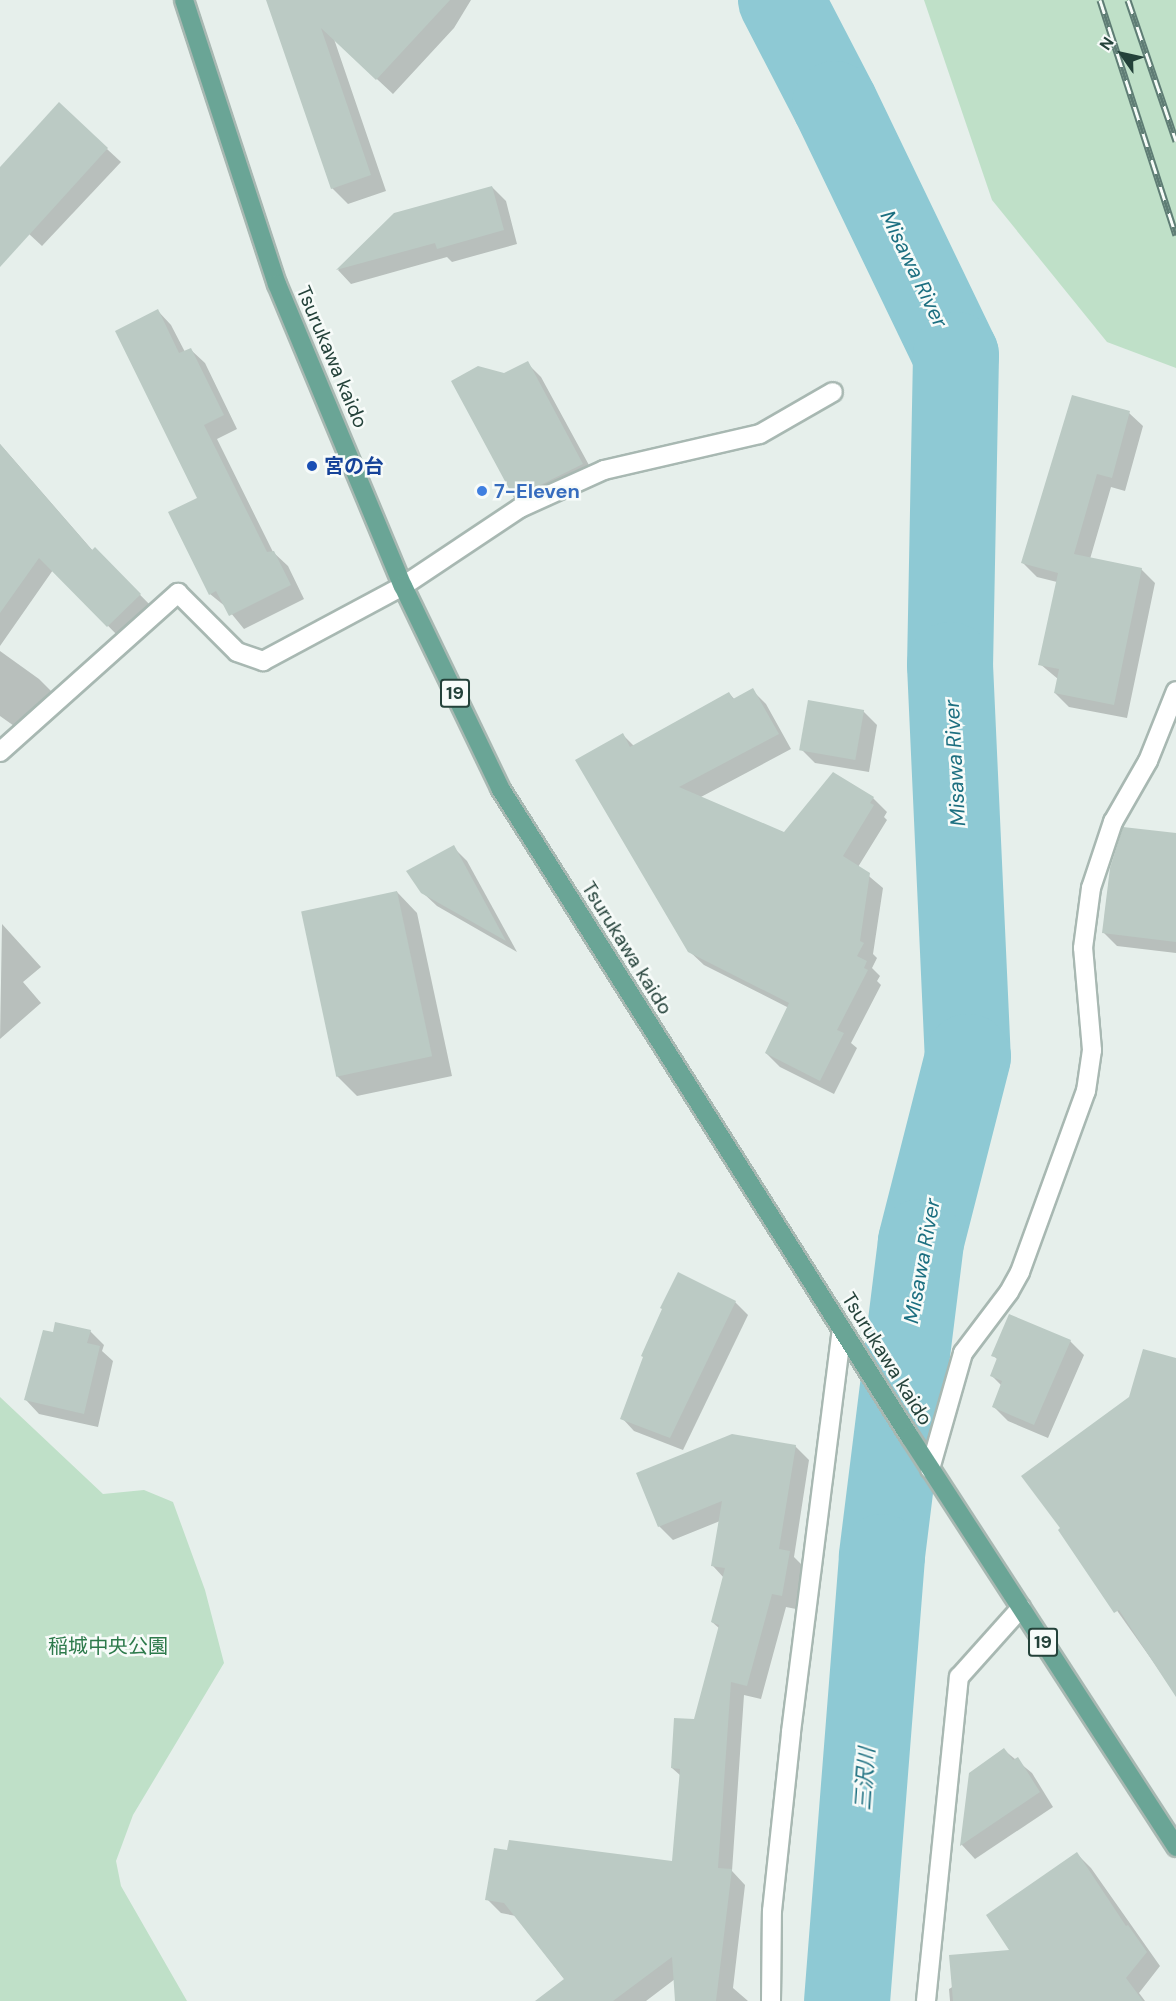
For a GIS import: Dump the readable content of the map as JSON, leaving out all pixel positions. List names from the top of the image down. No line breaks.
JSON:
{"streets":{"main road":["Tsurukawa kaido","19"]},"water":["Misawa River","三沢川"],"parks":["稲城中央公園"],"places":["宮の台","7-Eleven"],"north":"top left"}
